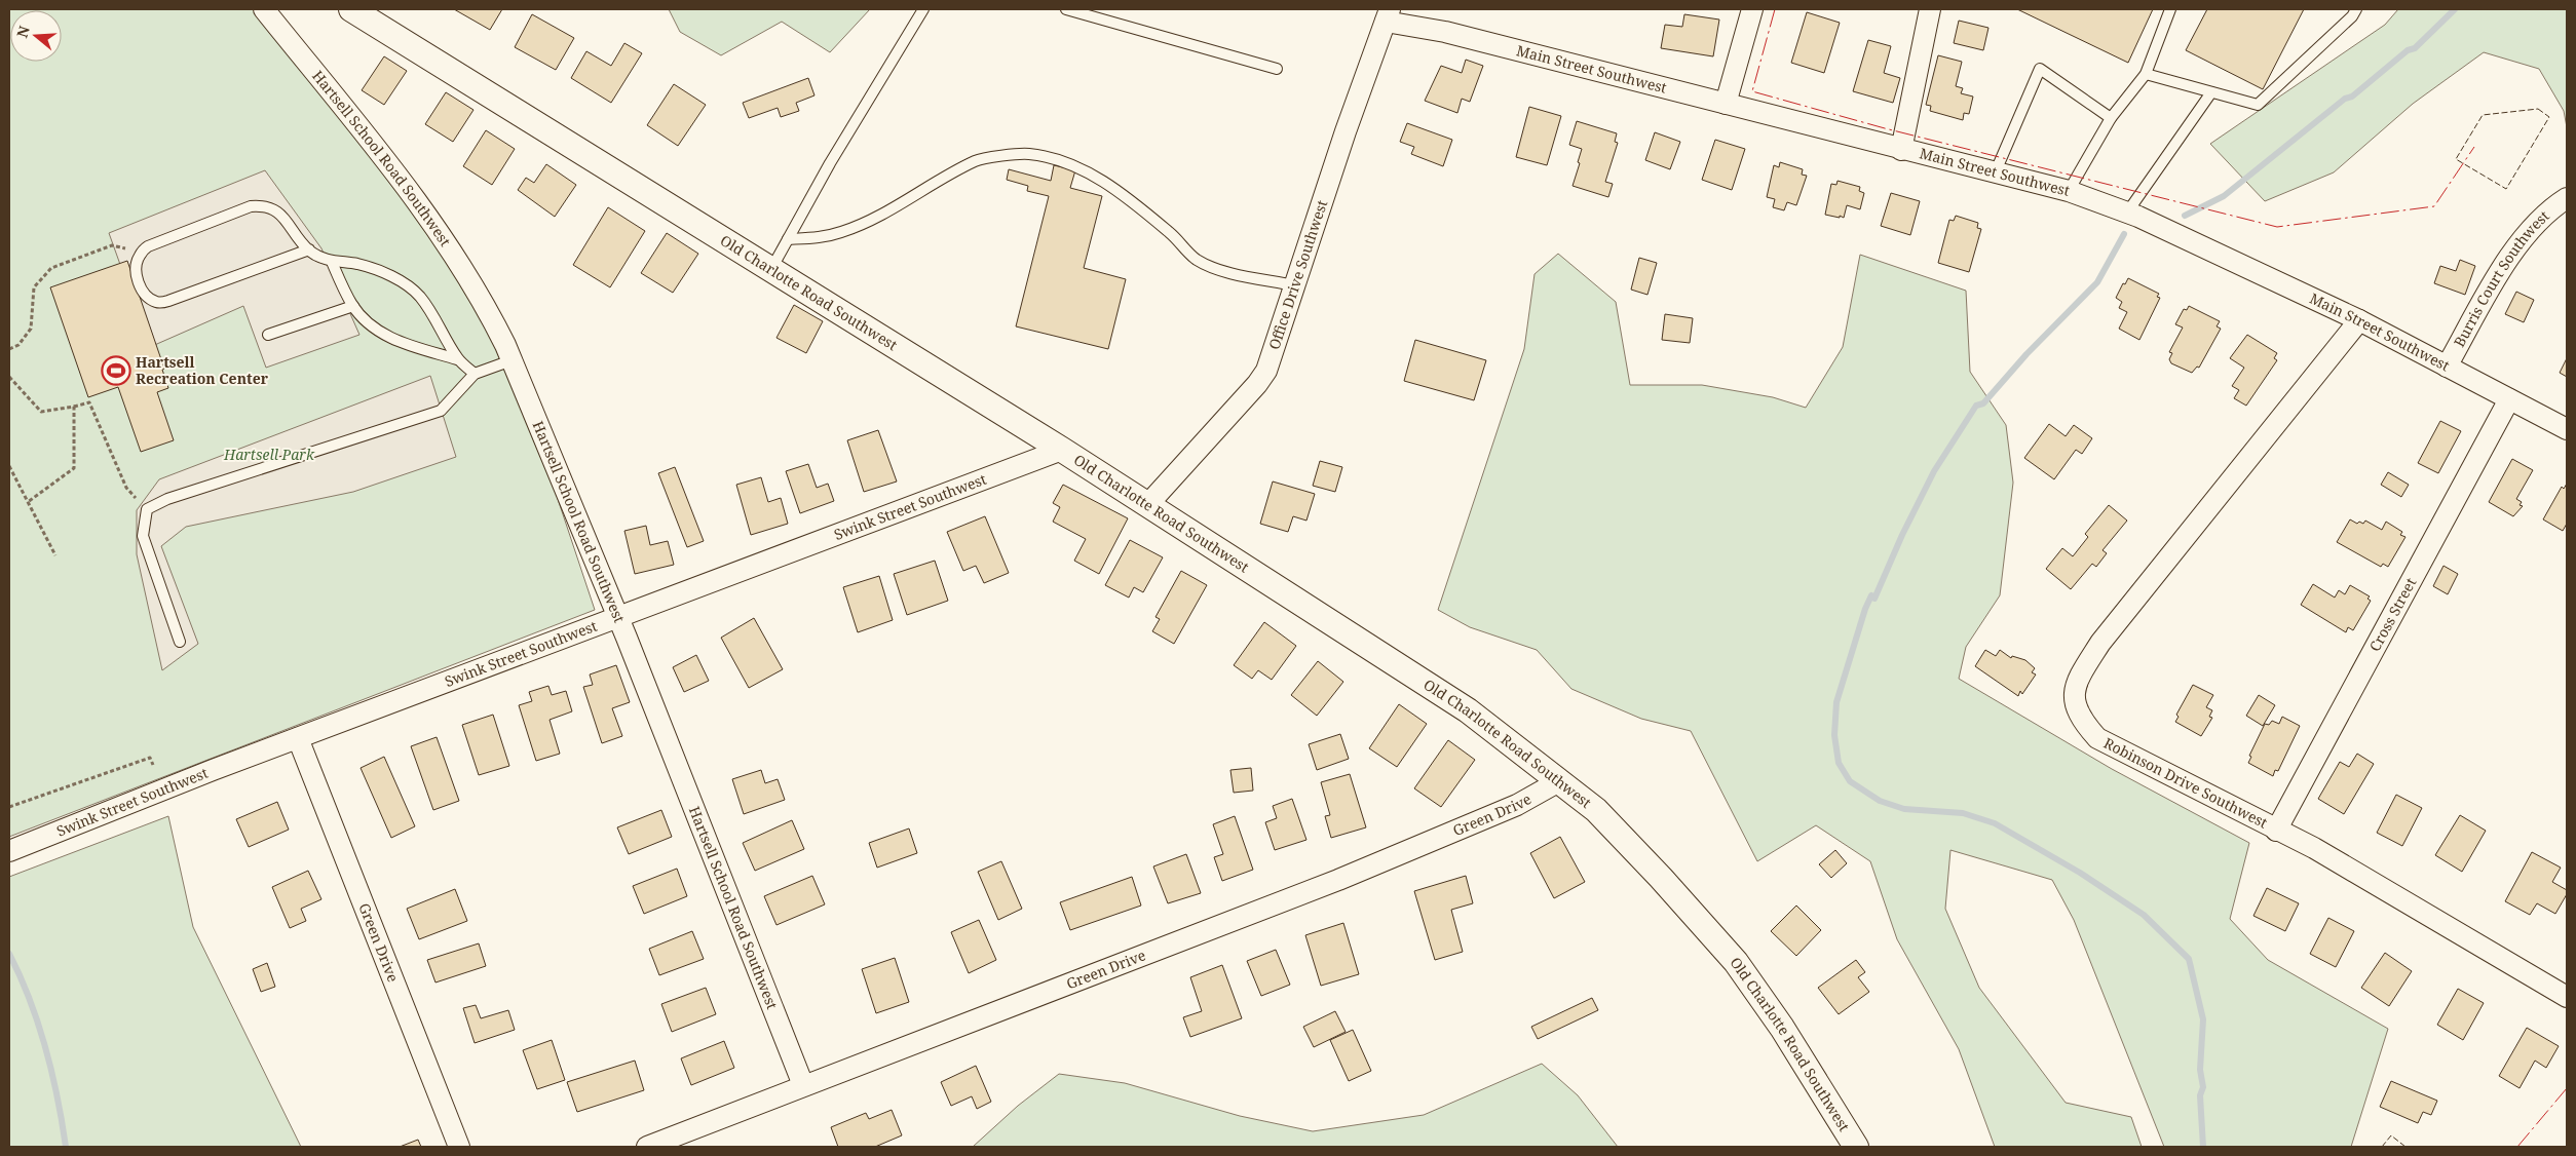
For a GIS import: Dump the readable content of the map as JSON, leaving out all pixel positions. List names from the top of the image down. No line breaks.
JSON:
{"streets":{"street":["Main Street Southwest","Hartsell School Road Southwest","Office Drive Southwest","Burris Court Southwest","Old Charlotte Road Southwest","Swink Street Southwest","Cross Street","Robinson Drive Southwest","Green Drive"]},"crossings":[["Main Street Southwest","Office Drive Southwest"],["Main Street Southwest","Burris Court Southwest"],["Main Street Southwest","Cross Street"],["Main Street Southwest","Robinson Drive Southwest"],["Hartsell School Road Southwest","Swink Street Southwest"],["Hartsell School Road Southwest","Green Drive"],["Office Drive Southwest","Old Charlotte Road Southwest"],["Old Charlotte Road Southwest","Swink Street Southwest"],["Old Charlotte Road Southwest","Green Drive"],["Swink Street Southwest","Green Drive"],["Cross Street","Robinson Drive Southwest"]],"parks":["Hartsell Park"],"places":{"sports":["Hartsell Recreation Center"]},"north":"left"}
